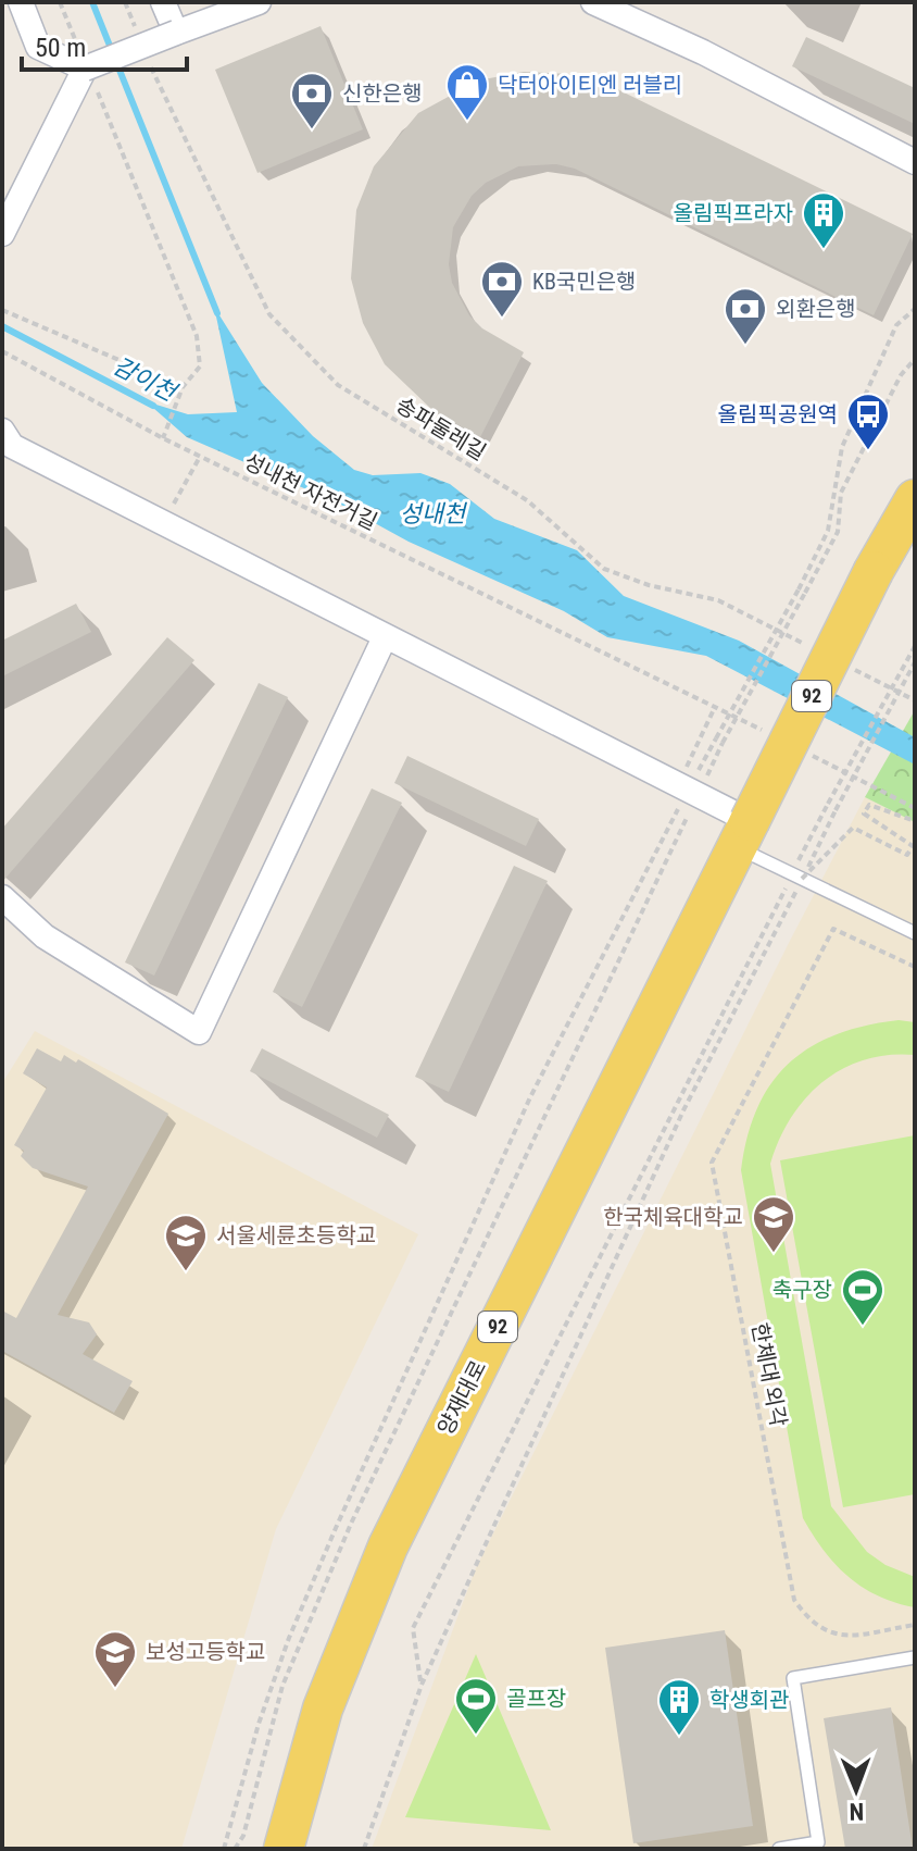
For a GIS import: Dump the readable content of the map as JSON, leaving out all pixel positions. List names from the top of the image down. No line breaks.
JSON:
{"streets":{"main road":["92","양재대로"],"path":["송파둘레길","성내천 자전거길","한체대 외각"]},"crossings":[["92","양재대로"]],"water":["감이천","성내천"],"places":{"shop":["닥터아이티엔 러블리"],"bank":["신한은행","KB국민은행","외환은행"],"building":["올림픽프라자","학생회관"],"bus stop":["올림픽공원역"],"school or university":["한국체육대학교","서울세륜초등학교","보성고등학교"],"sports":["축구장","골프장"]},"scale_bar":"50 m","north":"bottom"}
